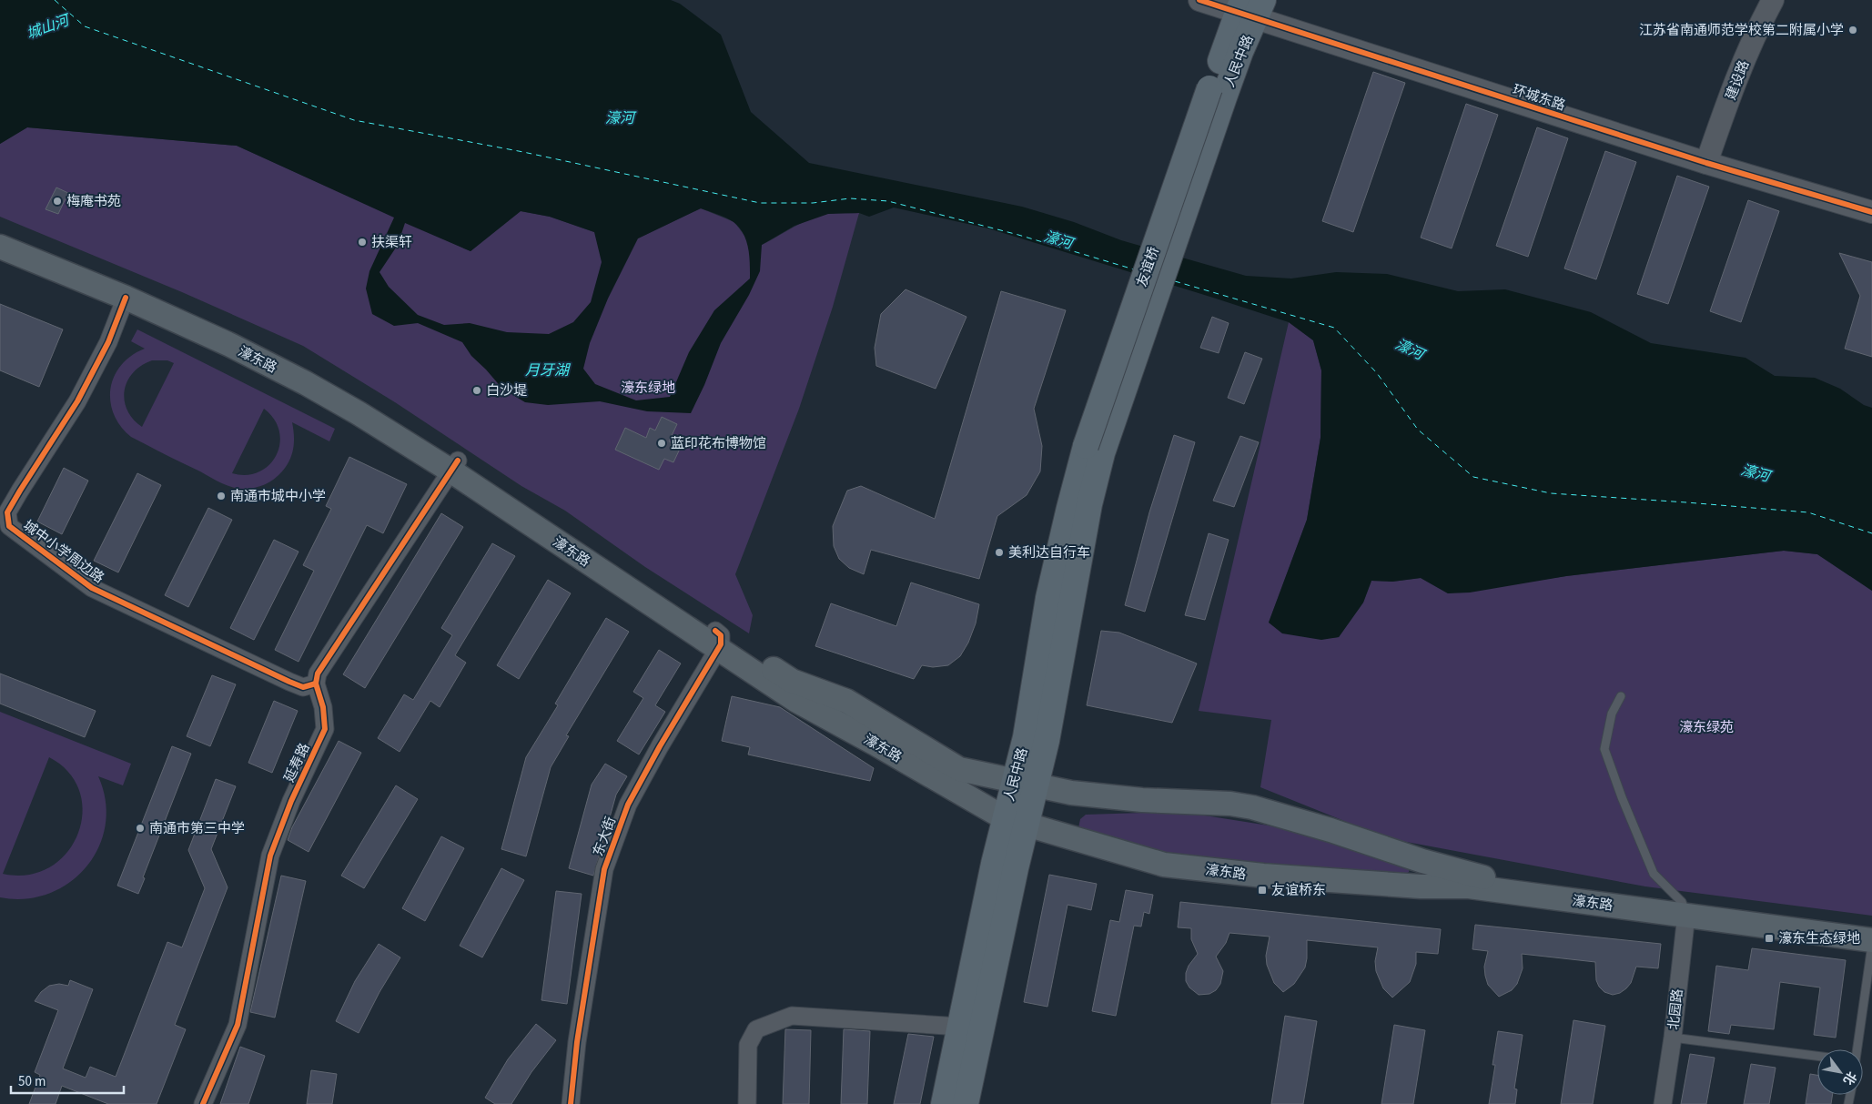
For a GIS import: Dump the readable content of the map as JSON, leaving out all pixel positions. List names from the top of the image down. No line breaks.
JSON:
{"streets":{"main road":["人民中路","友谊桥","濠东路"],"street":["建设路","环城东路","城中小学周边路","延寿路","东大街","北园路"]},"crossings":[["人民中路","环城东路"],["人民中路","友谊桥"],["人民中路","濠东路"],["建设路","环城东路"],["濠东路","城中小学周边路"],["濠东路","东大街"],["濠东路","北园路"],["城中小学周边路","延寿路"]],"water":["城山河","濠河","月牙湖"],"parks":["濠东绿地","濠东绿苑"],"places":{"other":["江苏省南通师范学校第二附属小学","梅庵书苑","扶渠轩","白沙堤","蓝印花布博物馆","南通市城中小学","美利达自行车","南通市第三中学"],"transit":["友谊桥东","濠东生态绿地"]},"scale_bar":"50 m","north":"bottom right"}
